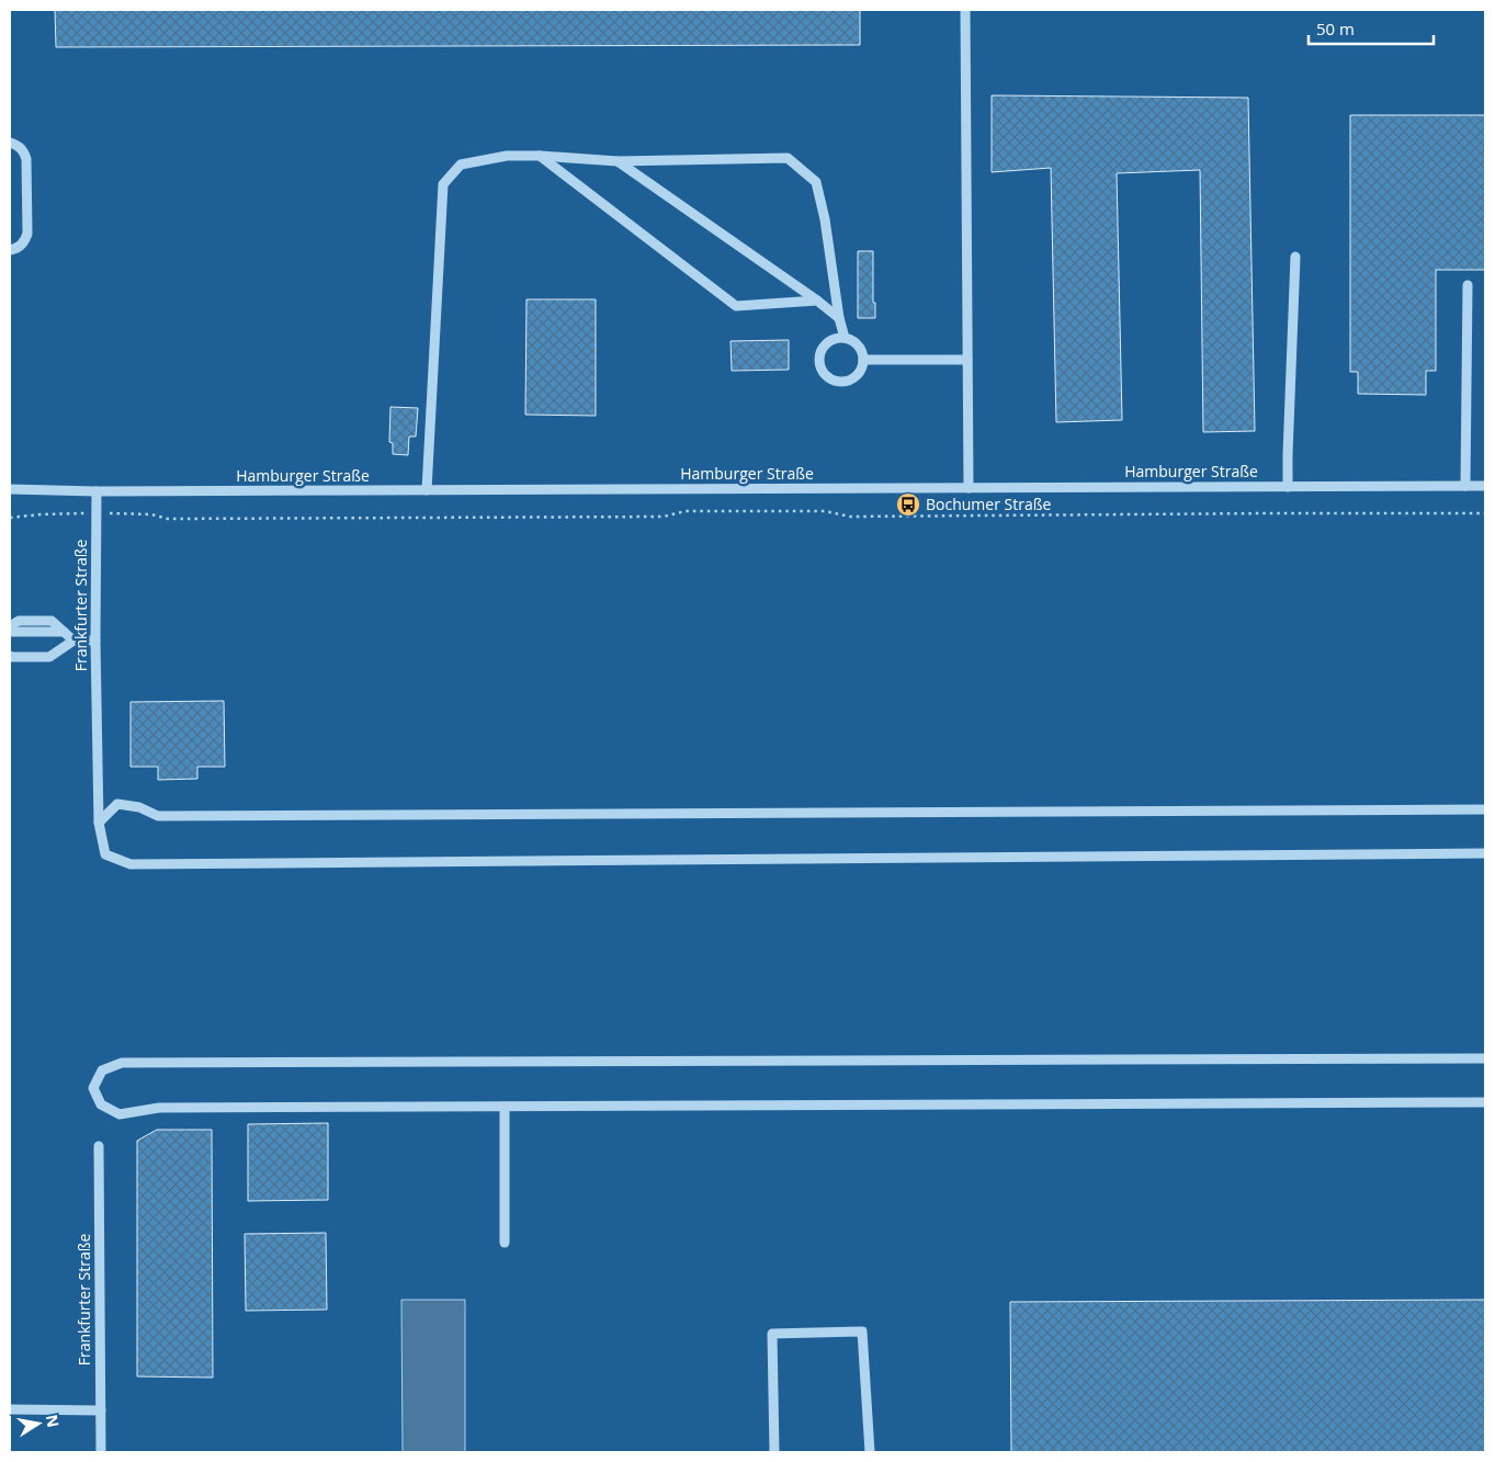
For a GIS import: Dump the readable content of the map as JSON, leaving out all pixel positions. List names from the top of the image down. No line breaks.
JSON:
{"streets":{"street":["Hamburger Straße","Frankfurter Straße"]},"crossings":[["Hamburger Straße","Frankfurter Straße"]],"places":{"bus stop":["Bochumer Straße"]},"scale_bar":"50 m","north":"right"}
